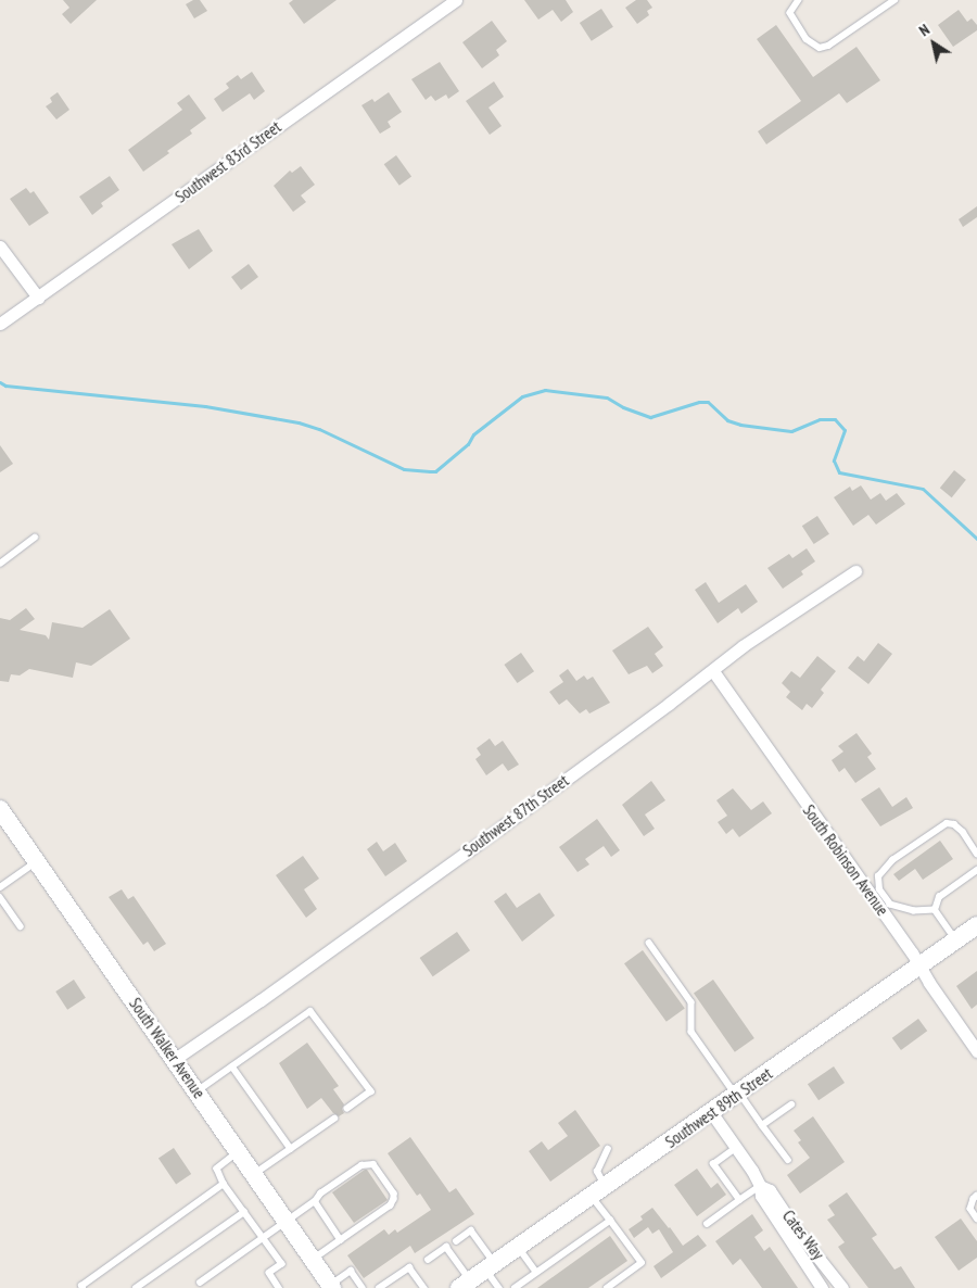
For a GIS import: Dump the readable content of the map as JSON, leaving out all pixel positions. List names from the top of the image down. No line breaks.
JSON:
{"streets":{"main road":["South Walker Avenue","Southwest 89th Street"],"street":["Southwest 83rd Street","Southwest 87th Street","South Robinson Avenue","Cates Way"]},"crossings":[["Southwest 87th Street","South Robinson Avenue"],["Southwest 87th Street","South Walker Avenue"],["South Robinson Avenue","Southwest 89th Street"],["Southwest 89th Street","Cates Way"]],"north":"top left"}
